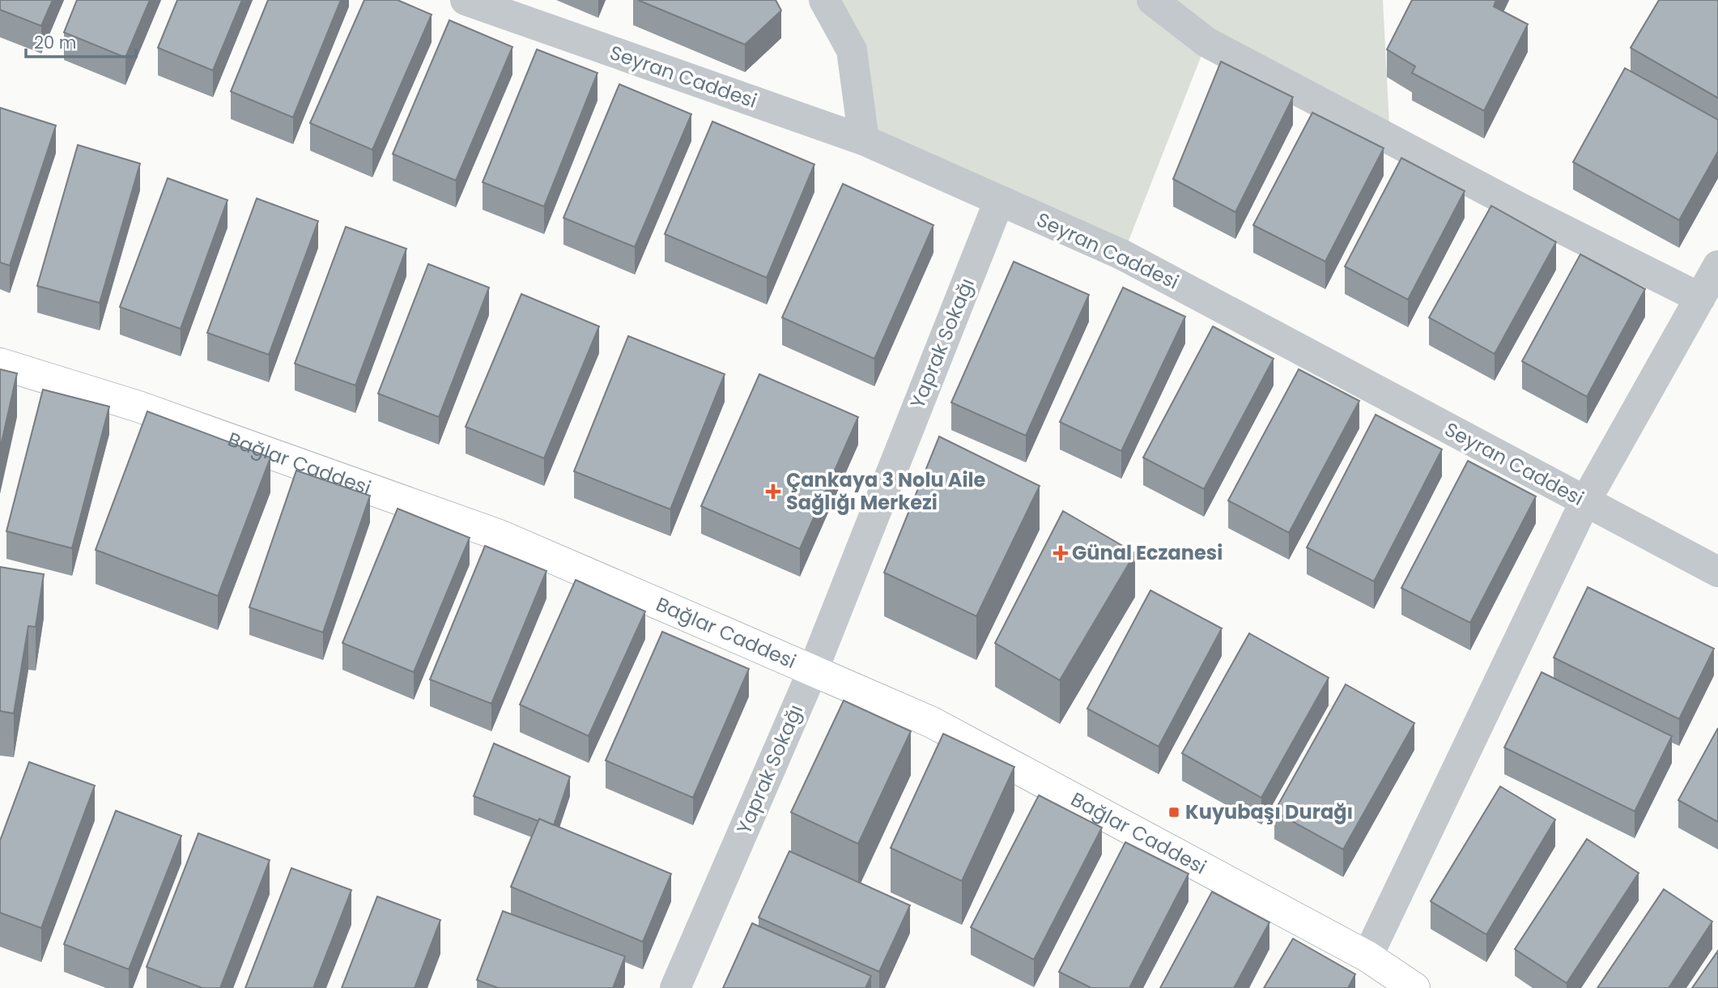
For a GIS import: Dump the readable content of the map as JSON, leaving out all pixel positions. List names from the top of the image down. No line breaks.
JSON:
{"streets":{"main road":["Bağlar Caddesi"],"street":["Seyran Caddesi","Yaprak Sokağı"]},"crossings":[["Seyran Caddesi","Yaprak Sokağı"],["Yaprak Sokağı","Bağlar Caddesi"]],"places":{"health":["Çankaya 3 Nolu Aile Sağlığı Merkezi","Günal Eczanesi"],"transit":["Kuyubaşı Durağı"]},"scale_bar":"20 m"}
